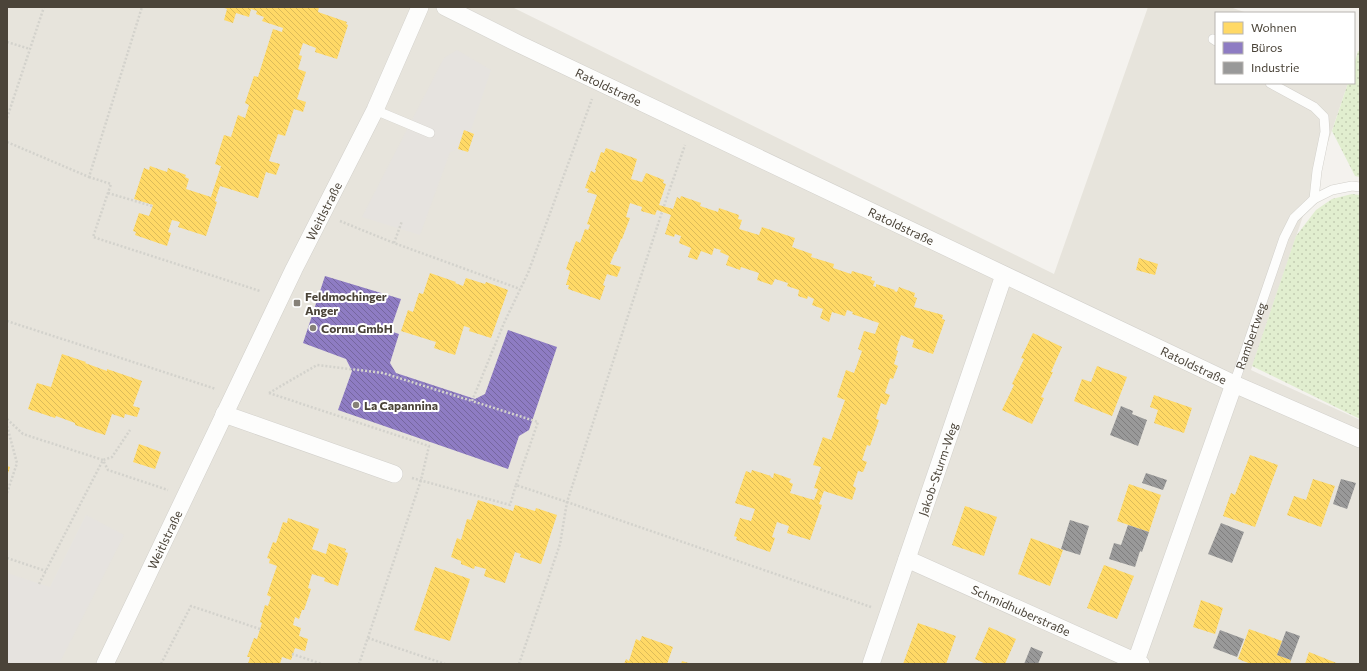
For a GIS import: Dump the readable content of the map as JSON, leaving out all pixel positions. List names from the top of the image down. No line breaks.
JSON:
{"streets":{"street":["Ratoldstraße","Weitlstraße","Rambertweg","Jakob-Sturm-Weg","Schmidhuberstraße"]},"crossings":[["Ratoldstraße","Rambertweg"],["Ratoldstraße","Jakob-Sturm-Weg"],["Rambertweg","Schmidhuberstraße"],["Jakob-Sturm-Weg","Schmidhuberstraße"]],"places":{"transit":["Feldmochinger Anger"],"other":["Cornu GmbH","La Capannina"]},"legend":["Wohnen","Büros","Industrie"]}
